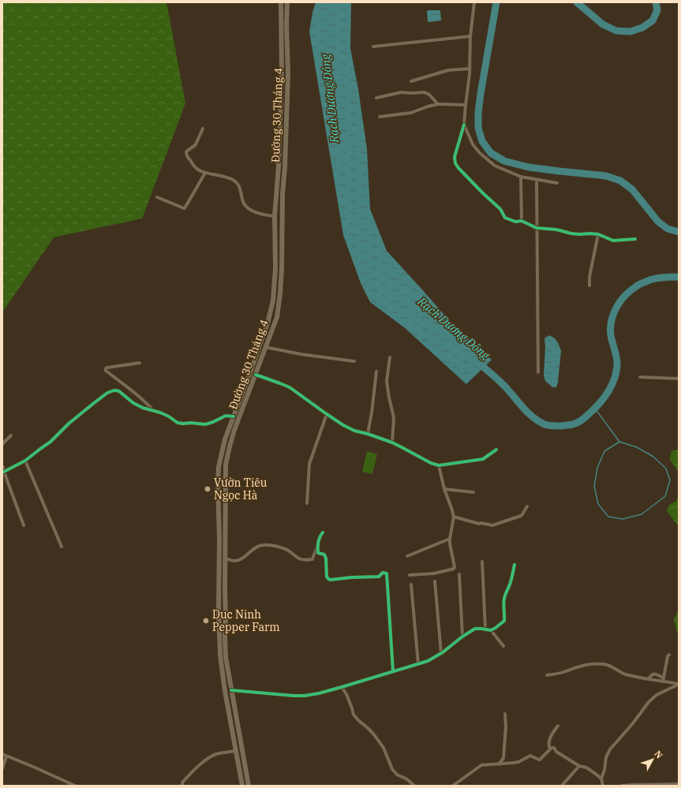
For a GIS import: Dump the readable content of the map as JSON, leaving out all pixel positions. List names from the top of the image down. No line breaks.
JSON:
{"streets":{"main road":["Đường 30 Tháng 4"]},"water":["Rạch Dương Đông"],"places":["Vườn Tiêu Ngọc Hà","Duc Ninh Pepper Farm"],"north":"top right"}
